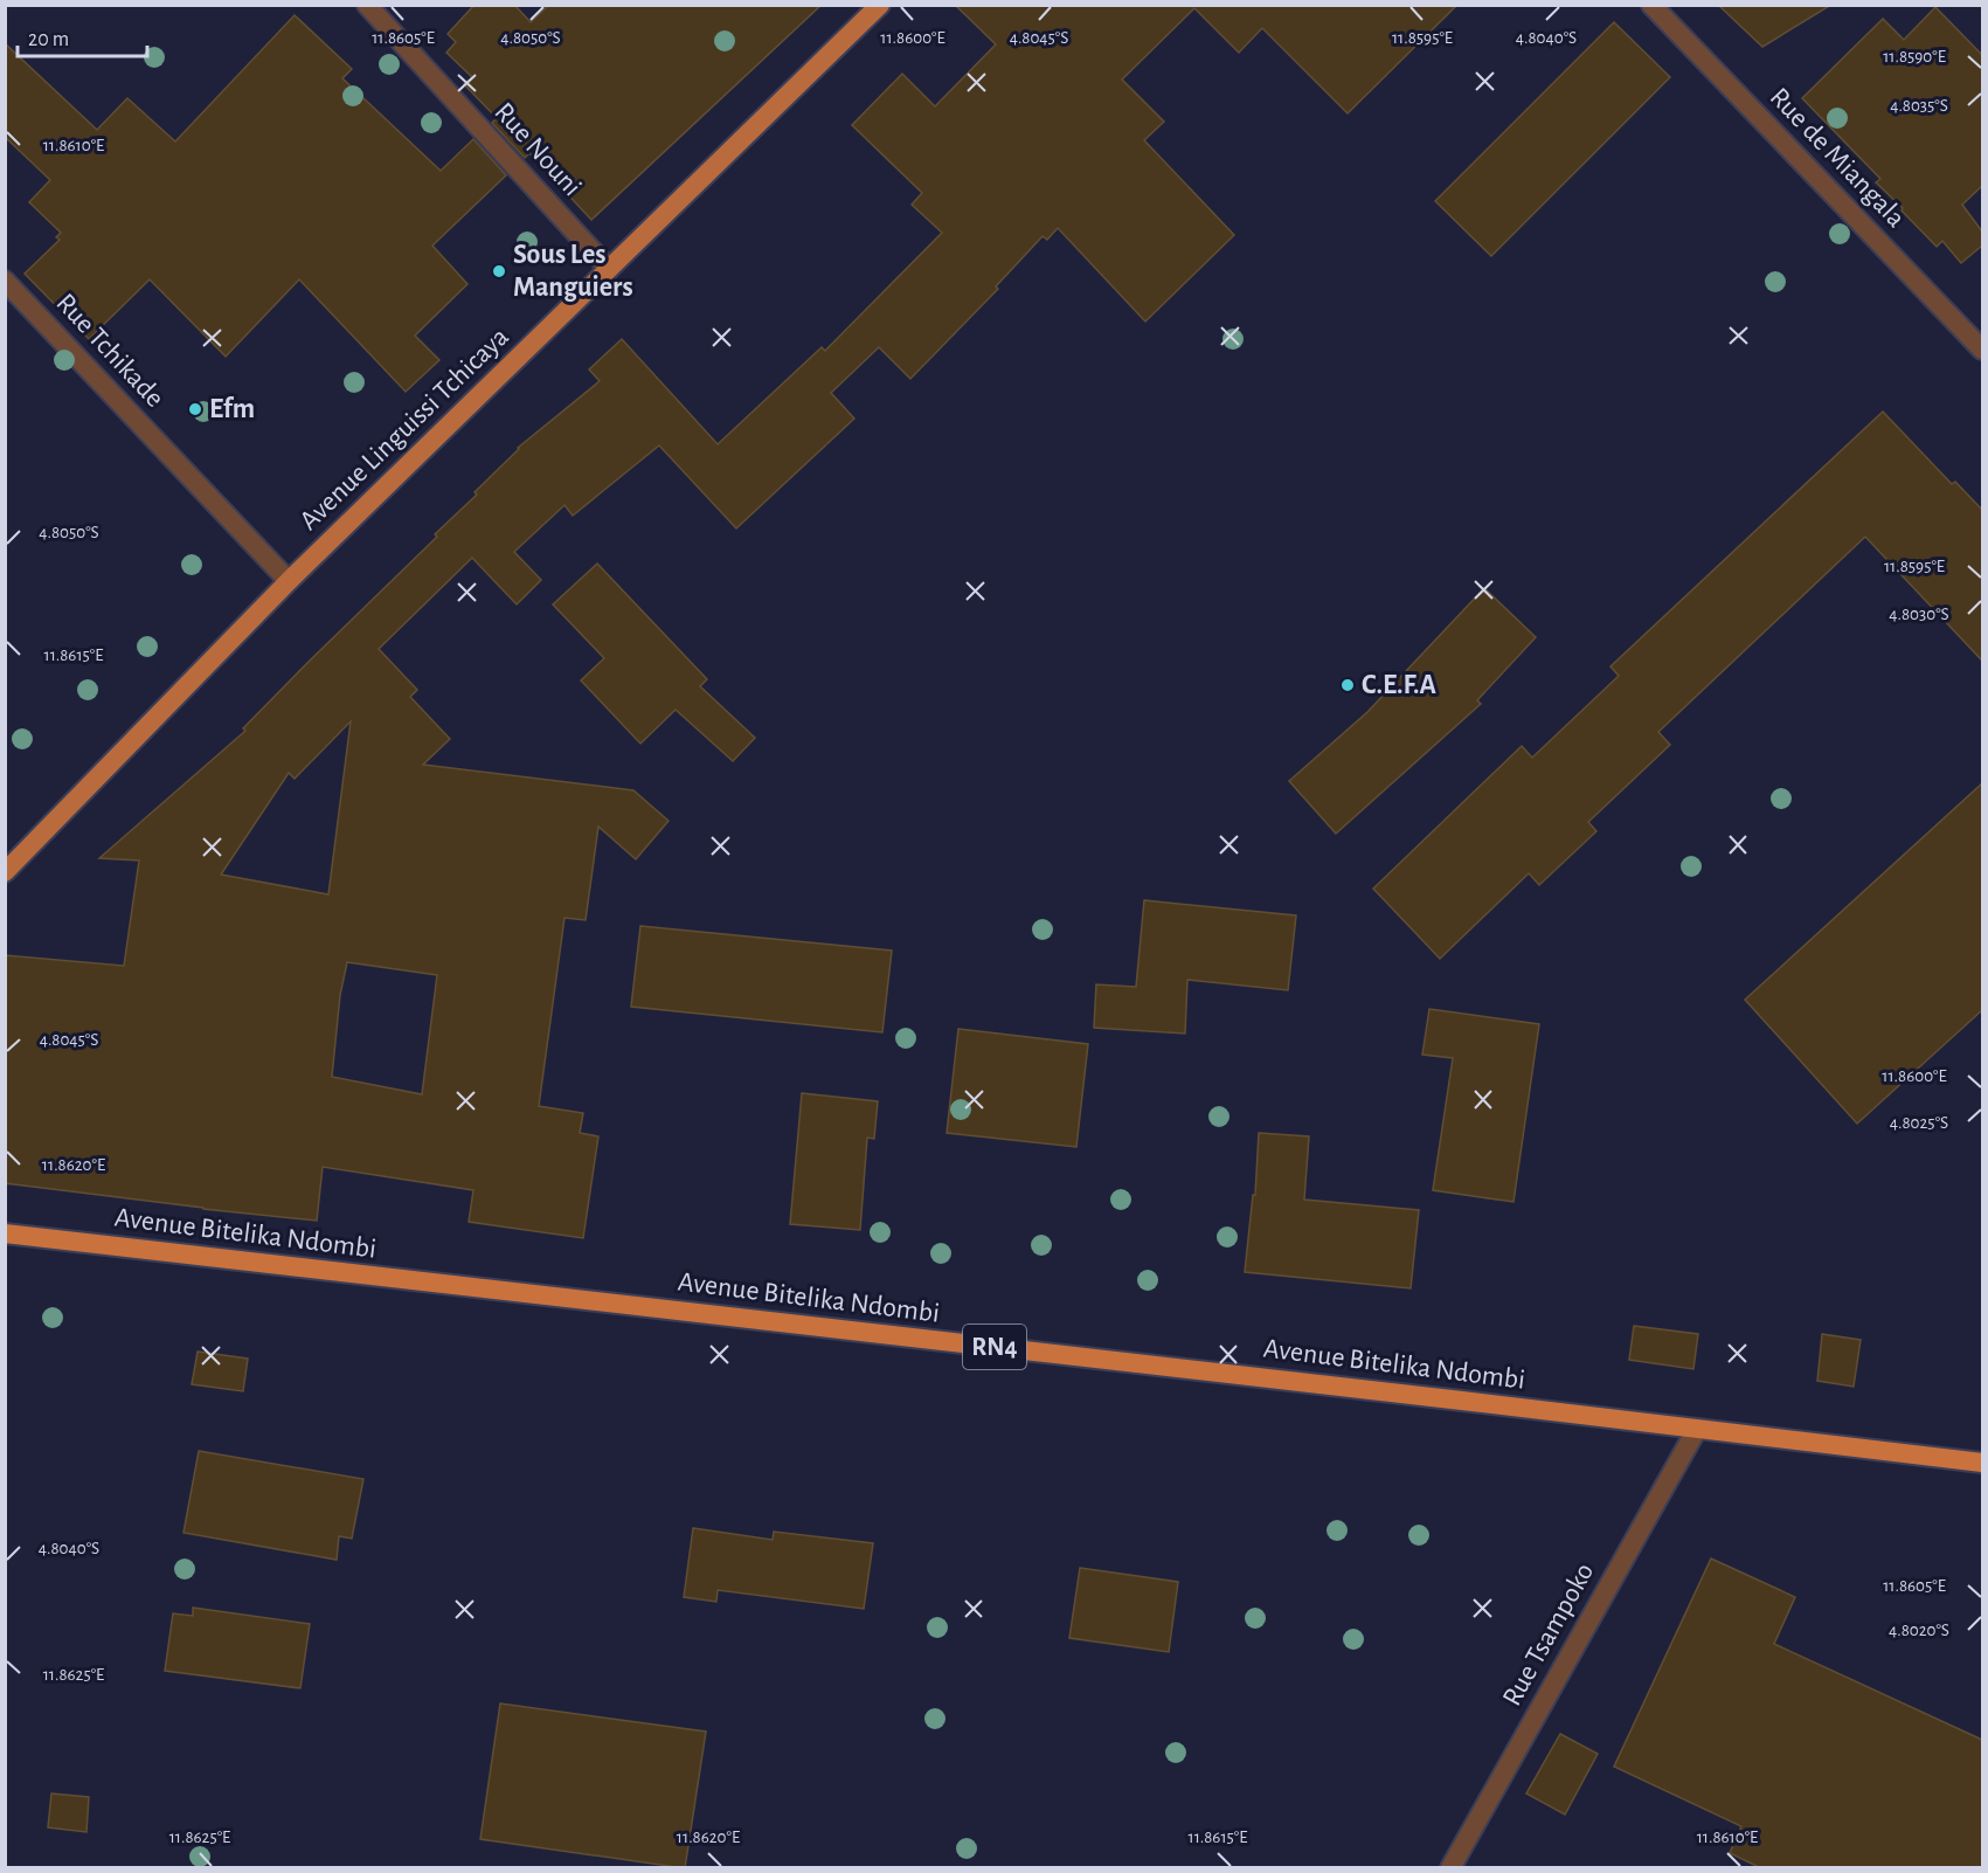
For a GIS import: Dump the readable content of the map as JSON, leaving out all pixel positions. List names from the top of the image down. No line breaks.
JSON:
{"streets":{"highway":["Avenue Bitelika Ndombi","RN4"],"main road":["Avenue Linguissi Tchicaya"],"street":["Rue Nouni","Rue de Miangala","Rue Tchikade","Rue Tsampoko"]},"crossings":[["Rue Nouni","Avenue Linguissi Tchicaya"],["Rue Tchikade","Avenue Linguissi Tchicaya"],["Avenue Bitelika Ndombi","Rue Tsampoko"]],"places":["Sous Les Manguiers","Efm","C.E.F.A"],"scale_bar":"20 m","coordinates":["11.8605°E","4.8050°S","11.8600°E","4.8045°S","11.8595°E","4.8040°S","11.8590°E","4.8035°S","11.8610°E","4.8030°S","11.8615°E","4.8025°S","11.8620°E","4.8020°S","11.8625°E"]}
